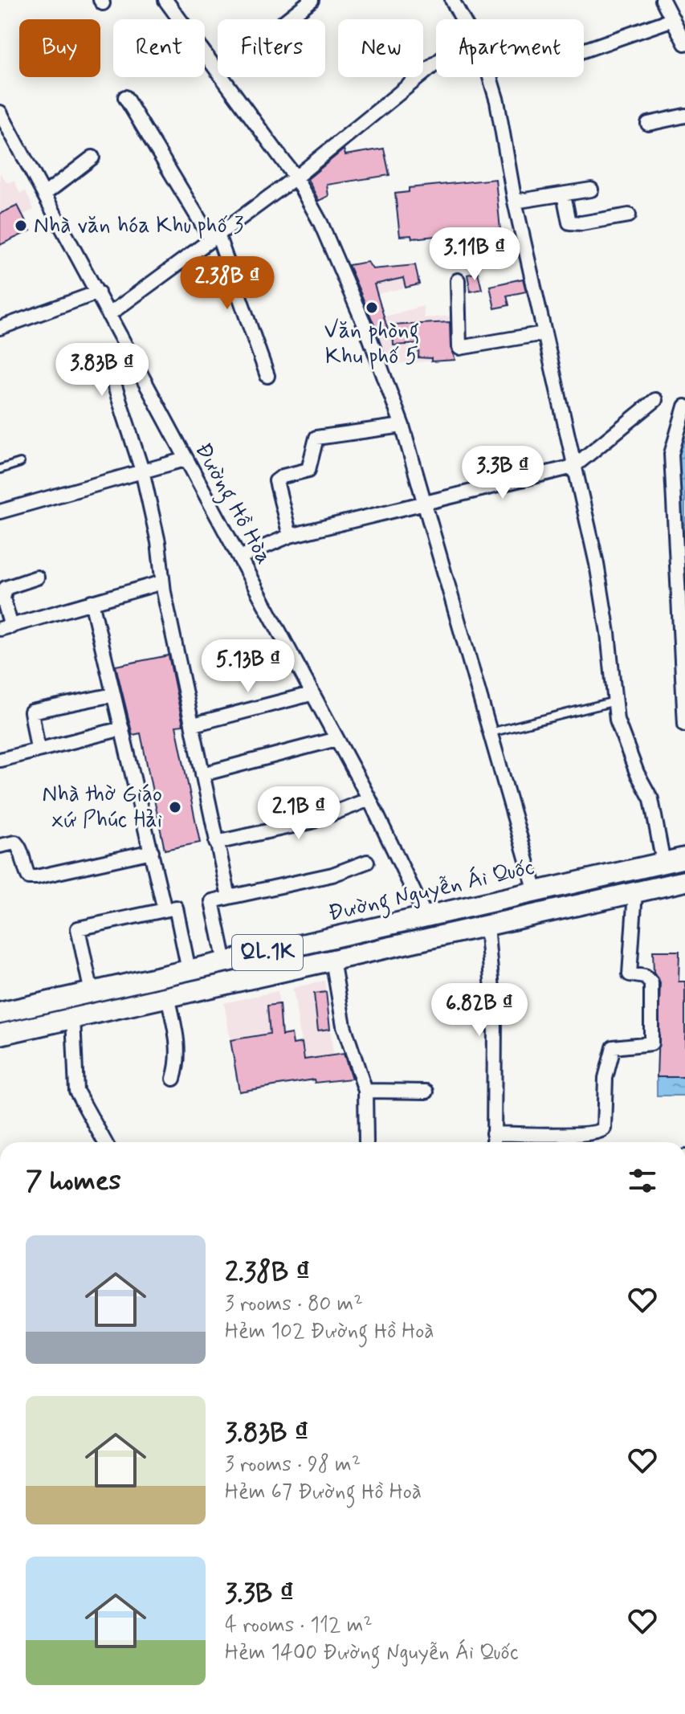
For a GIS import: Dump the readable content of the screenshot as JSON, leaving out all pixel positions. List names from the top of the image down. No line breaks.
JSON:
{"streets":{"main road":["Đường Nguyễn Ái Quốc","QL.1K"],"street":["Đường Hồ Hòa"]},"crossings":[["Đường Hồ Hòa","Đường Nguyễn Ái Quốc"]],"places":["Nhà văn hóa Khu phố 3","Văn phòng Khu phố 5","Nhà thờ Giáo xứ Phúc Hải"],"page":{"chip":["Buy","Rent","Filters","New","Apartment"],"price":["3.11B ₫","2.38B ₫","3.83B ₫","3.3B ₫","5.13B ₫","2.1B ₫","6.82B ₫"],"heading":"7 homes","list":[{"name":"2.38B ₫","note":"3 rooms · 80 m² · Hẻm 102 Đường Hồ Hoà"},{"name":"3.83B ₫","note":"3 rooms · 98 m² · Hẻm 67 Đường Hồ Hoà"},{"name":"3.3B ₫","note":"4 rooms · 112 m² · Hẻm 1400 Đường Nguyễn Ái Quốc"}]}}
